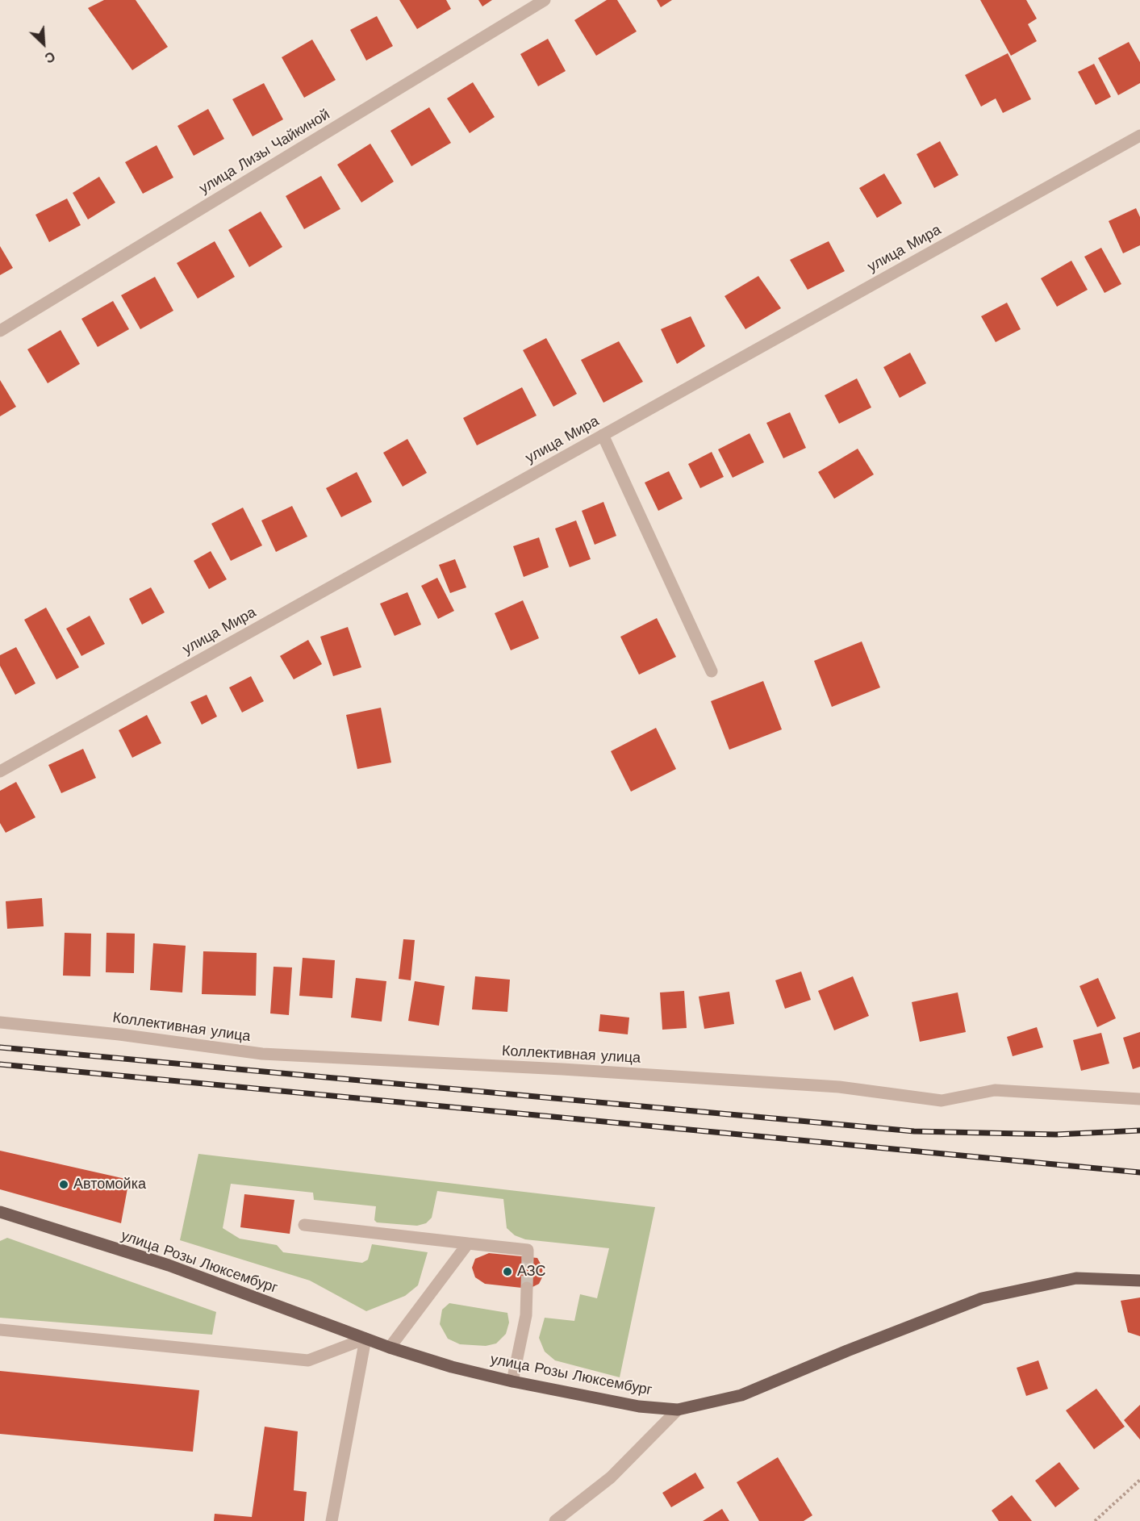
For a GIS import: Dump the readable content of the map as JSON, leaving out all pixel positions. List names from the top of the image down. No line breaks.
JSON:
{"streets":{"main road":["улица Розы Люксембург"],"street":["улица Лизы Чайкиной","улица Мира","Коллективная улица"]},"places":["Автомойка","АЗС"],"north":"bottom right"}
